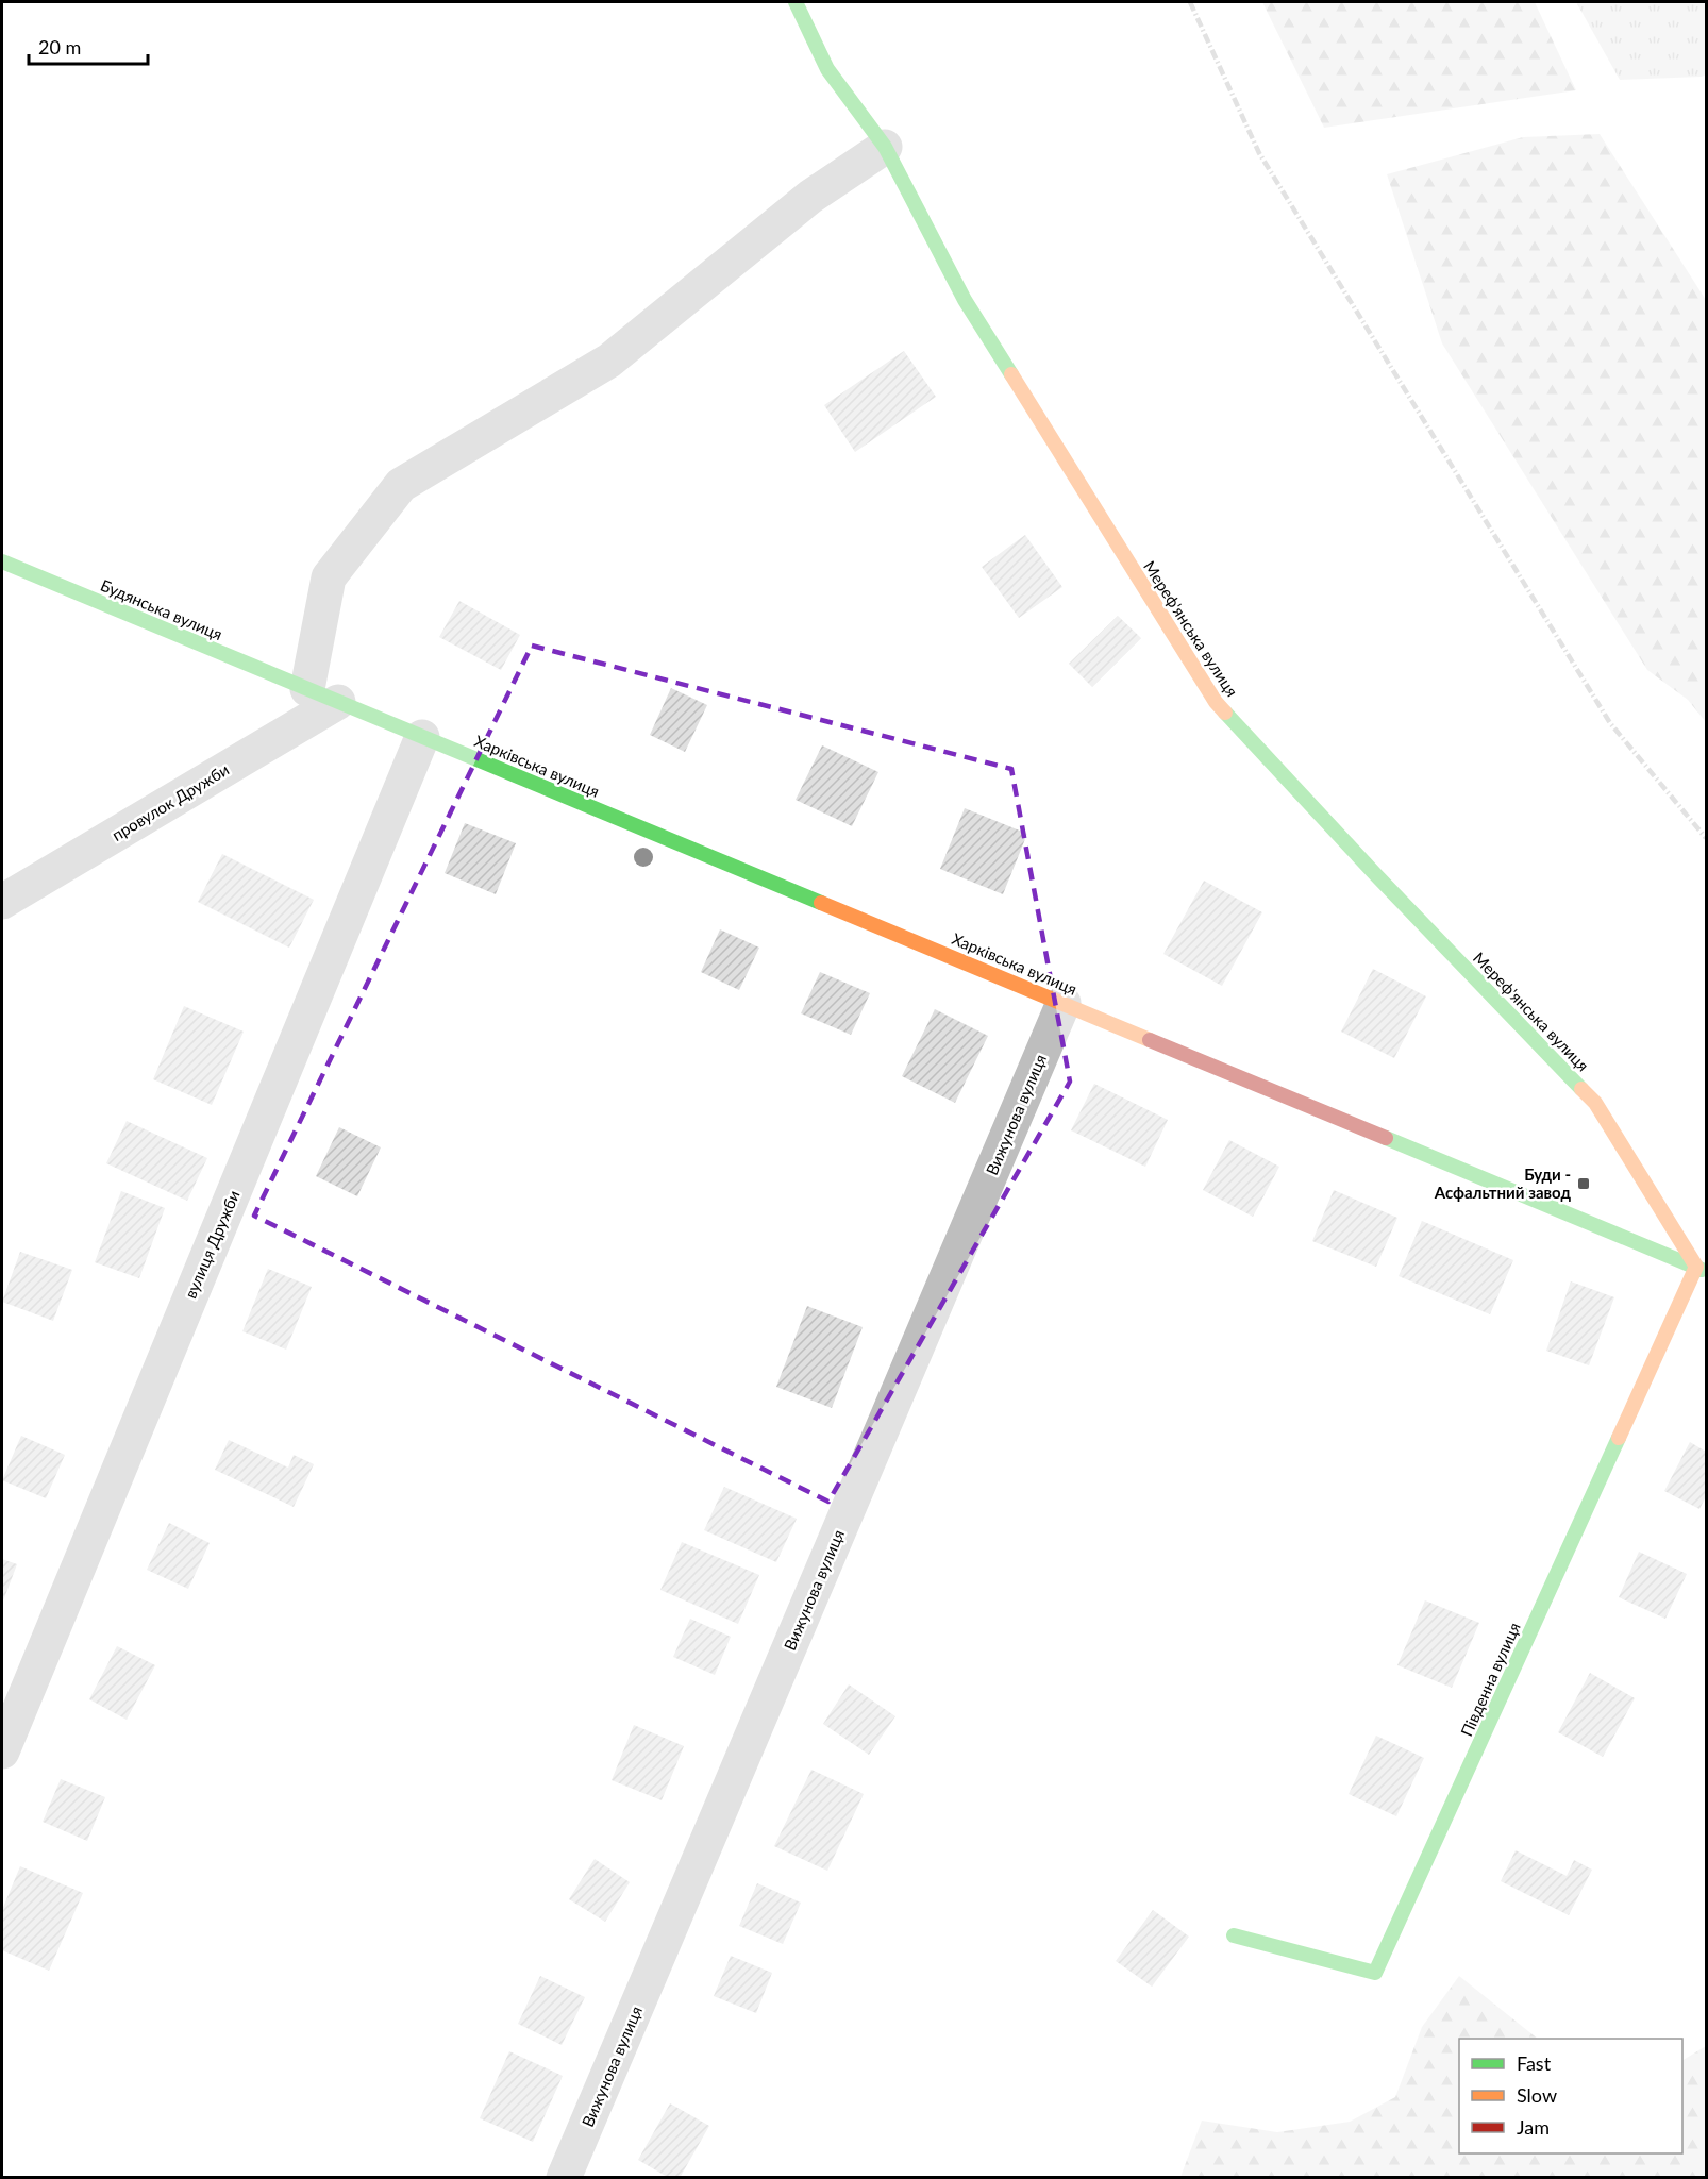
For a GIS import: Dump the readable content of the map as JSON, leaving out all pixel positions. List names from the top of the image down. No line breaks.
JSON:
{"streets":{"street":["Будянська вулиця","Мереф'янська вулиця","Харківська вулиця","провулок Дружби","Вижунова вулиця","вулиця Дружби","Південна вулиця"]},"crossings":[["Будянська вулиця","Харківська вулиця"],["Будянська вулиця","провулок Дружби"],["Мереф'янська вулиця","Харківська вулиця"],["Мереф'янська вулиця","Південна вулиця"],["Харківська вулиця","провулок Дружби"],["Харківська вулиця","Вижунова вулиця"],["Харківська вулиця","вулиця Дружби"],["Харківська вулиця","Південна вулиця"]],"places":{"transit":["Буди - Асфальтний завод"]},"legend":["Fast","Slow","Jam"],"scale_bar":"20 m"}
